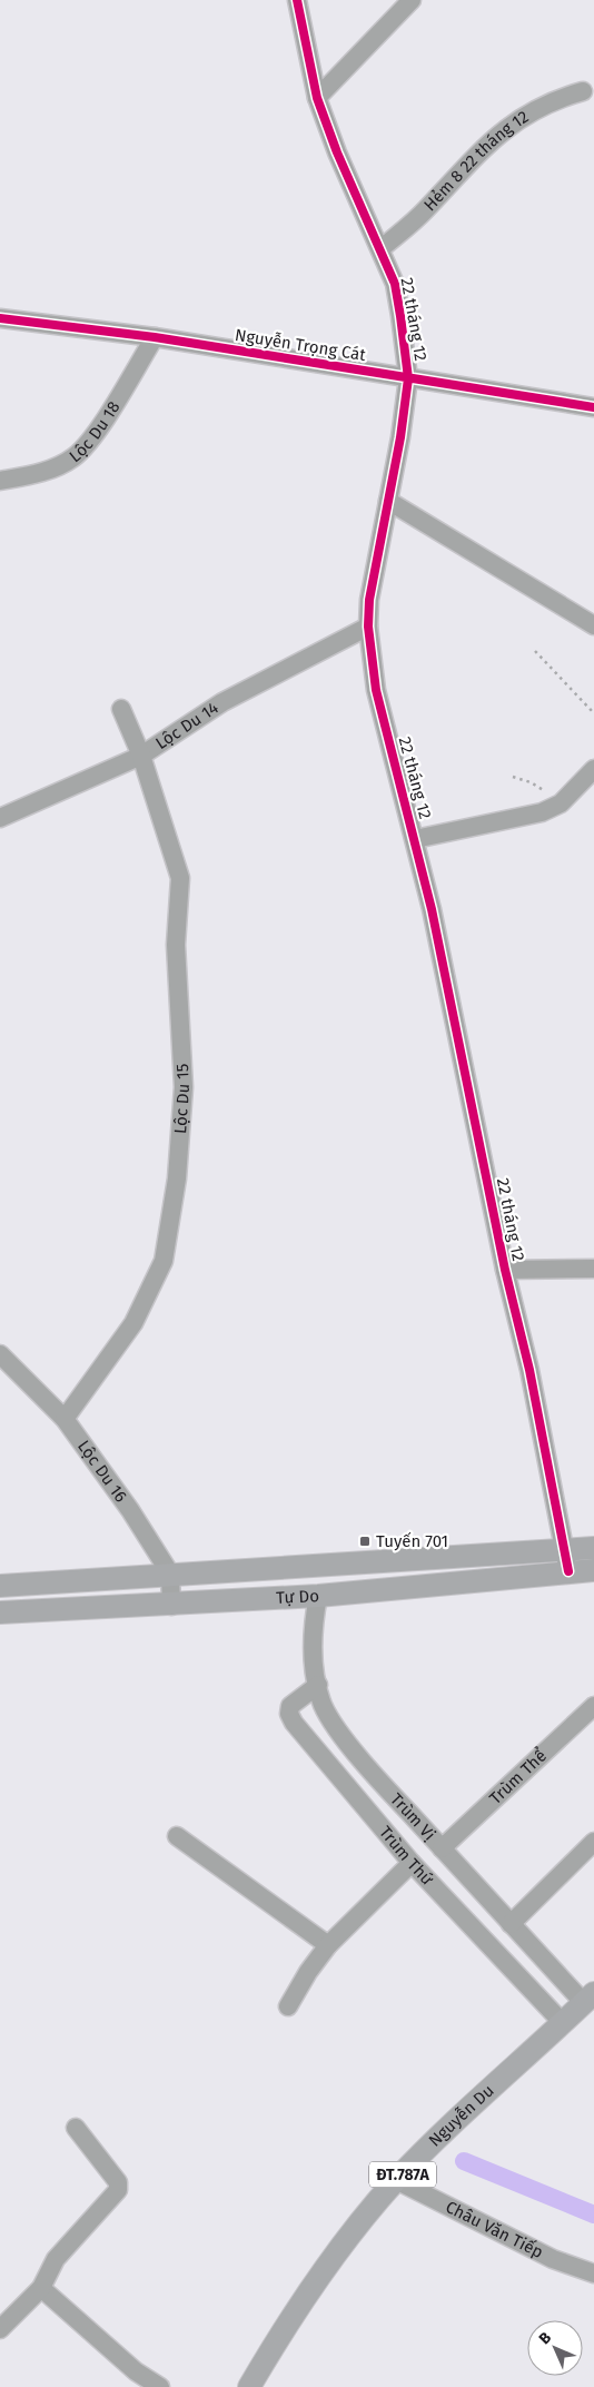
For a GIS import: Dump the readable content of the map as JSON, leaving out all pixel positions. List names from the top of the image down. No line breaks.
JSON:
{"streets":{"main road":["Tự Do","Nguyễn Du","ĐT.787A"],"street":["Hẻm 8 22 tháng 12","22 tháng 12","Nguyễn Trọng Cát","Lộc Du 18","Lộc Du 14","Lộc Du 15","Lộc Du 16","Trùm Thể","Trùm Vị","Trùm Thứ","Châu Văn Tiếp"]},"crossings":[["Hẻm 8 22 tháng 12","22 tháng 12"],["22 tháng 12","Nguyễn Trọng Cát"],["22 tháng 12","Lộc Du 14"],["22 tháng 12","Tự Do"],["Nguyễn Trọng Cát","Lộc Du 18"],["Lộc Du 14","Lộc Du 15"],["Lộc Du 15","Lộc Du 16"],["Lộc Du 16","Tự Do"],["Tự Do","Trùm Vị"],["Trùm Thể","Trùm Vị"],["Trùm Vị","Trùm Thứ"],["Trùm Vị","Nguyễn Du"],["Trùm Thứ","Nguyễn Du"],["Nguyễn Du","Châu Văn Tiếp"]],"places":{"transit":["Tuyến 701"]},"north":"top left"}
